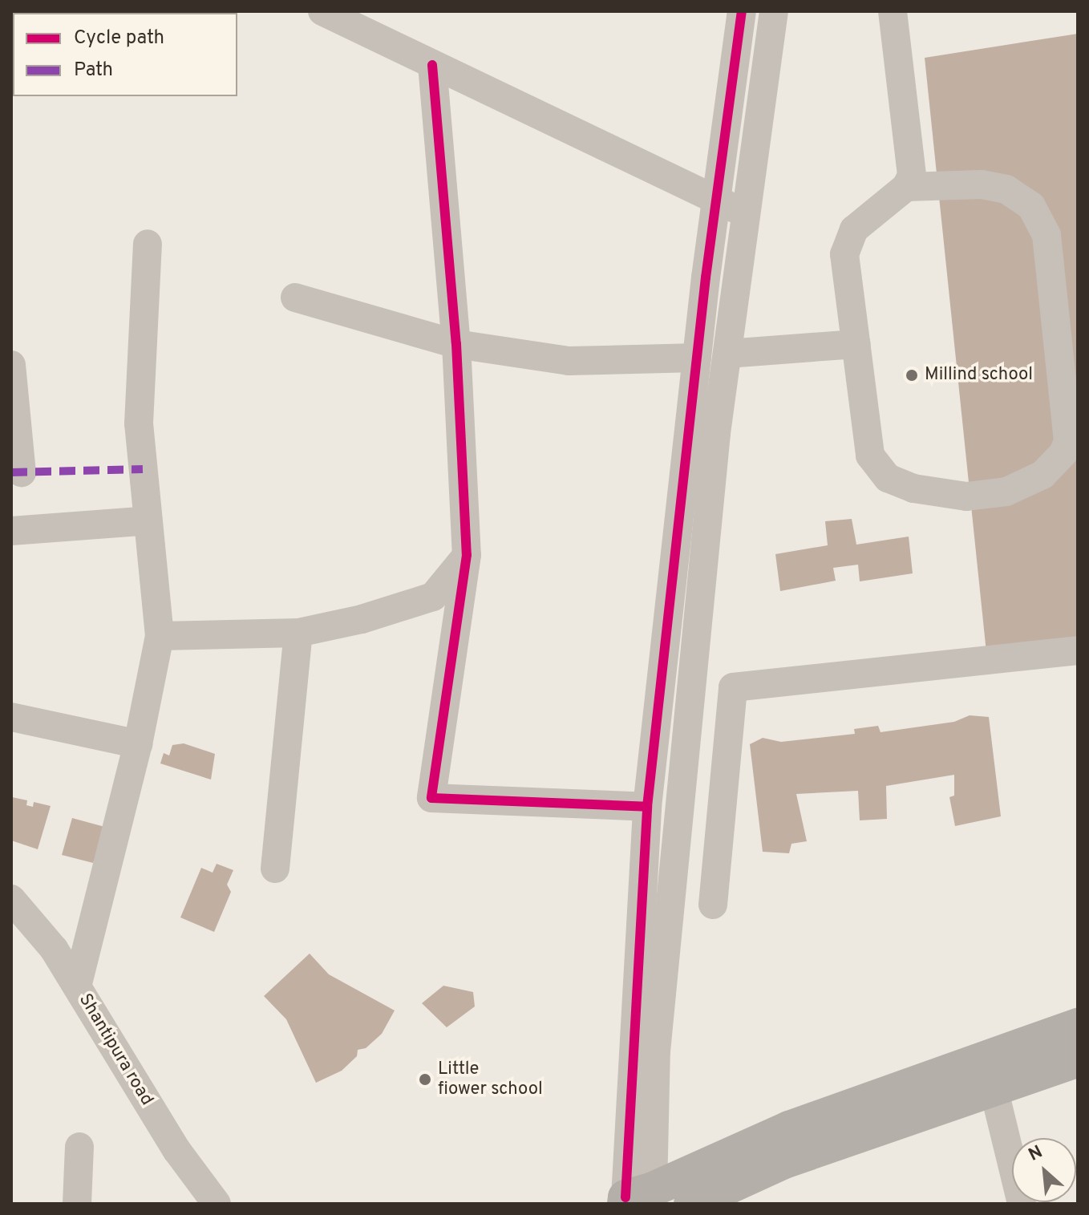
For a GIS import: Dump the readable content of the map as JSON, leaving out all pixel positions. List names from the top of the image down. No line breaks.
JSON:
{"streets":{"street":["Shantipura road"]},"places":["Millind school","Little fiower school"],"legend":["Cycle path","Path"],"north":"top left"}
